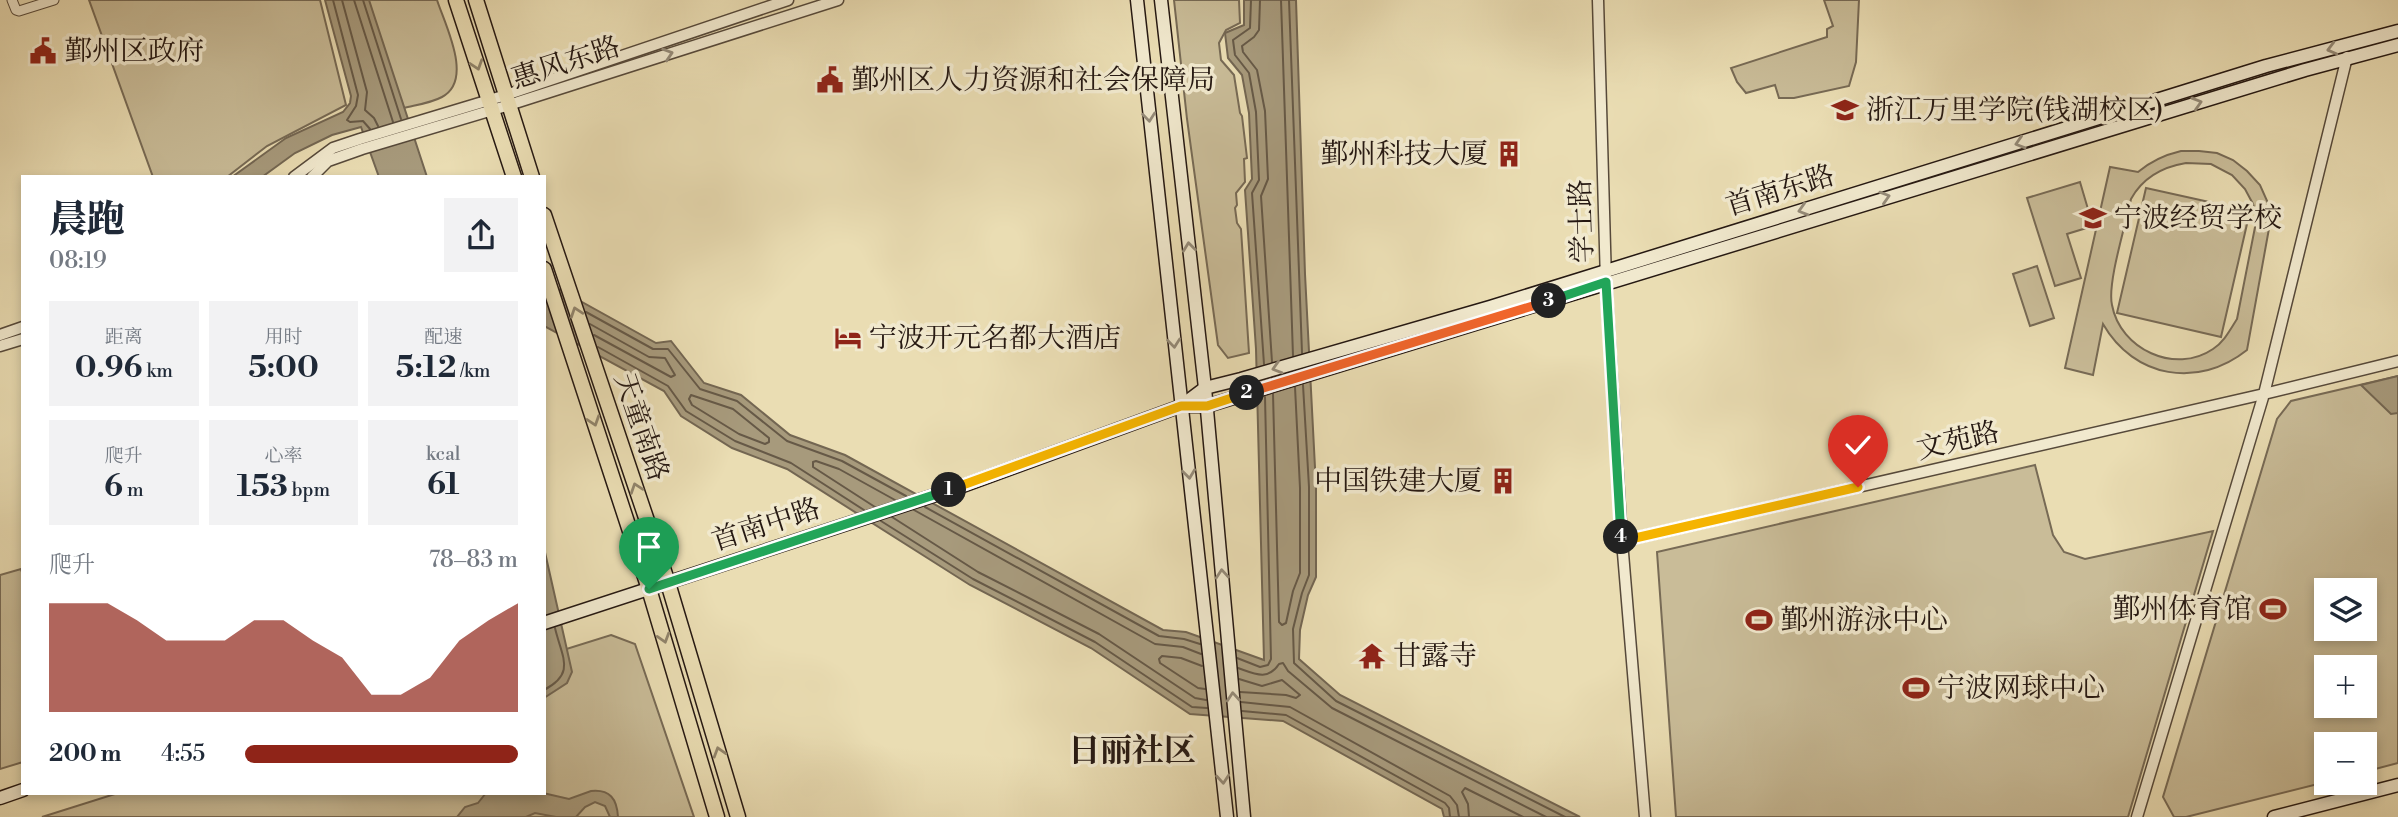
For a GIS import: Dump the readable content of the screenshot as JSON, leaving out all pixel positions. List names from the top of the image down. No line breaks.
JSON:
{"streets":{"main road":["首南东路","天童南路","首南中路"],"street":["惠风东路","学士路","文苑路"]},"crossings":[["首南东路","学士路"],["首南东路","首南中路"],["学士路","文苑路"],["天童南路","首南中路"]],"districts":["日丽社区"],"places":{"public building":["鄞州区政府","鄞州区人力资源和社会保障局"],"school or university":["浙江万里学院(钱湖校区)","宁波经贸学校"],"building":["鄞州科技大厦","中国铁建大厦"],"hotel":["宁波开元名都大酒店"],"sports":["鄞州体育馆","鄞州游泳中心","宁波网球中心"],"temple":["甘露寺"]},"page":{"heading":["晨跑","08:19"],"pins":["3","2","1","4"],"stats":[["距离","0.96 km"],["用时","5:00"],["配速","5:12 /km"],["爬升","6 m"],["心率","153 bpm"],["kcal","61"]],"chart":["爬升","78–83 m"],"map_buttons":["+","−"],"list":[{"name":"200 m","note":"4:55"}]}}
